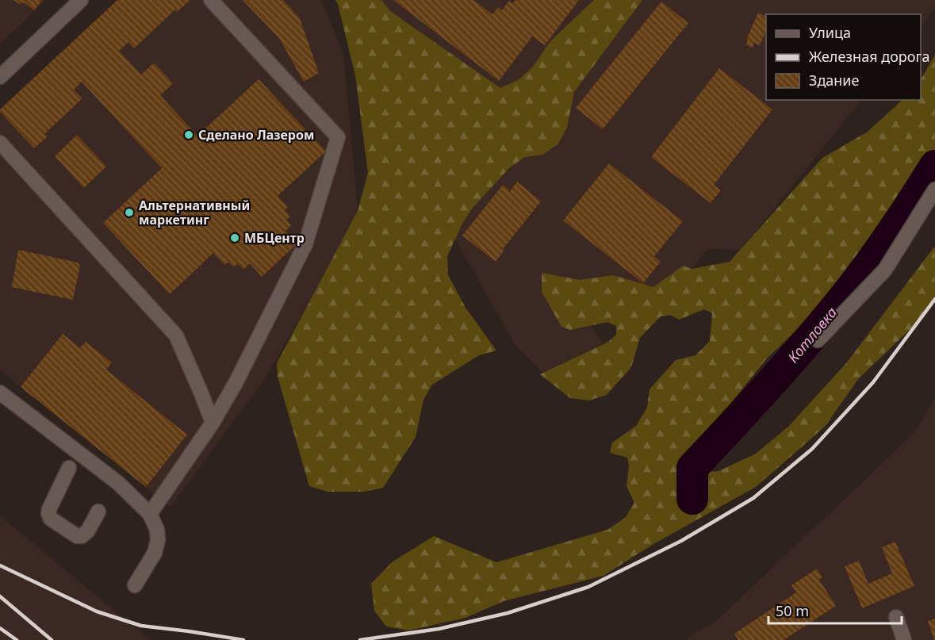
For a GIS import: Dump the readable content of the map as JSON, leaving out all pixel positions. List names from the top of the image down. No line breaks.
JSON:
{"water":["Котловка"],"places":["Сделано Лазером","Альтернативный маркетинг","МБЦентр"],"legend":["Улица","Железная дорога","Здание"],"scale_bar":"50 m"}
